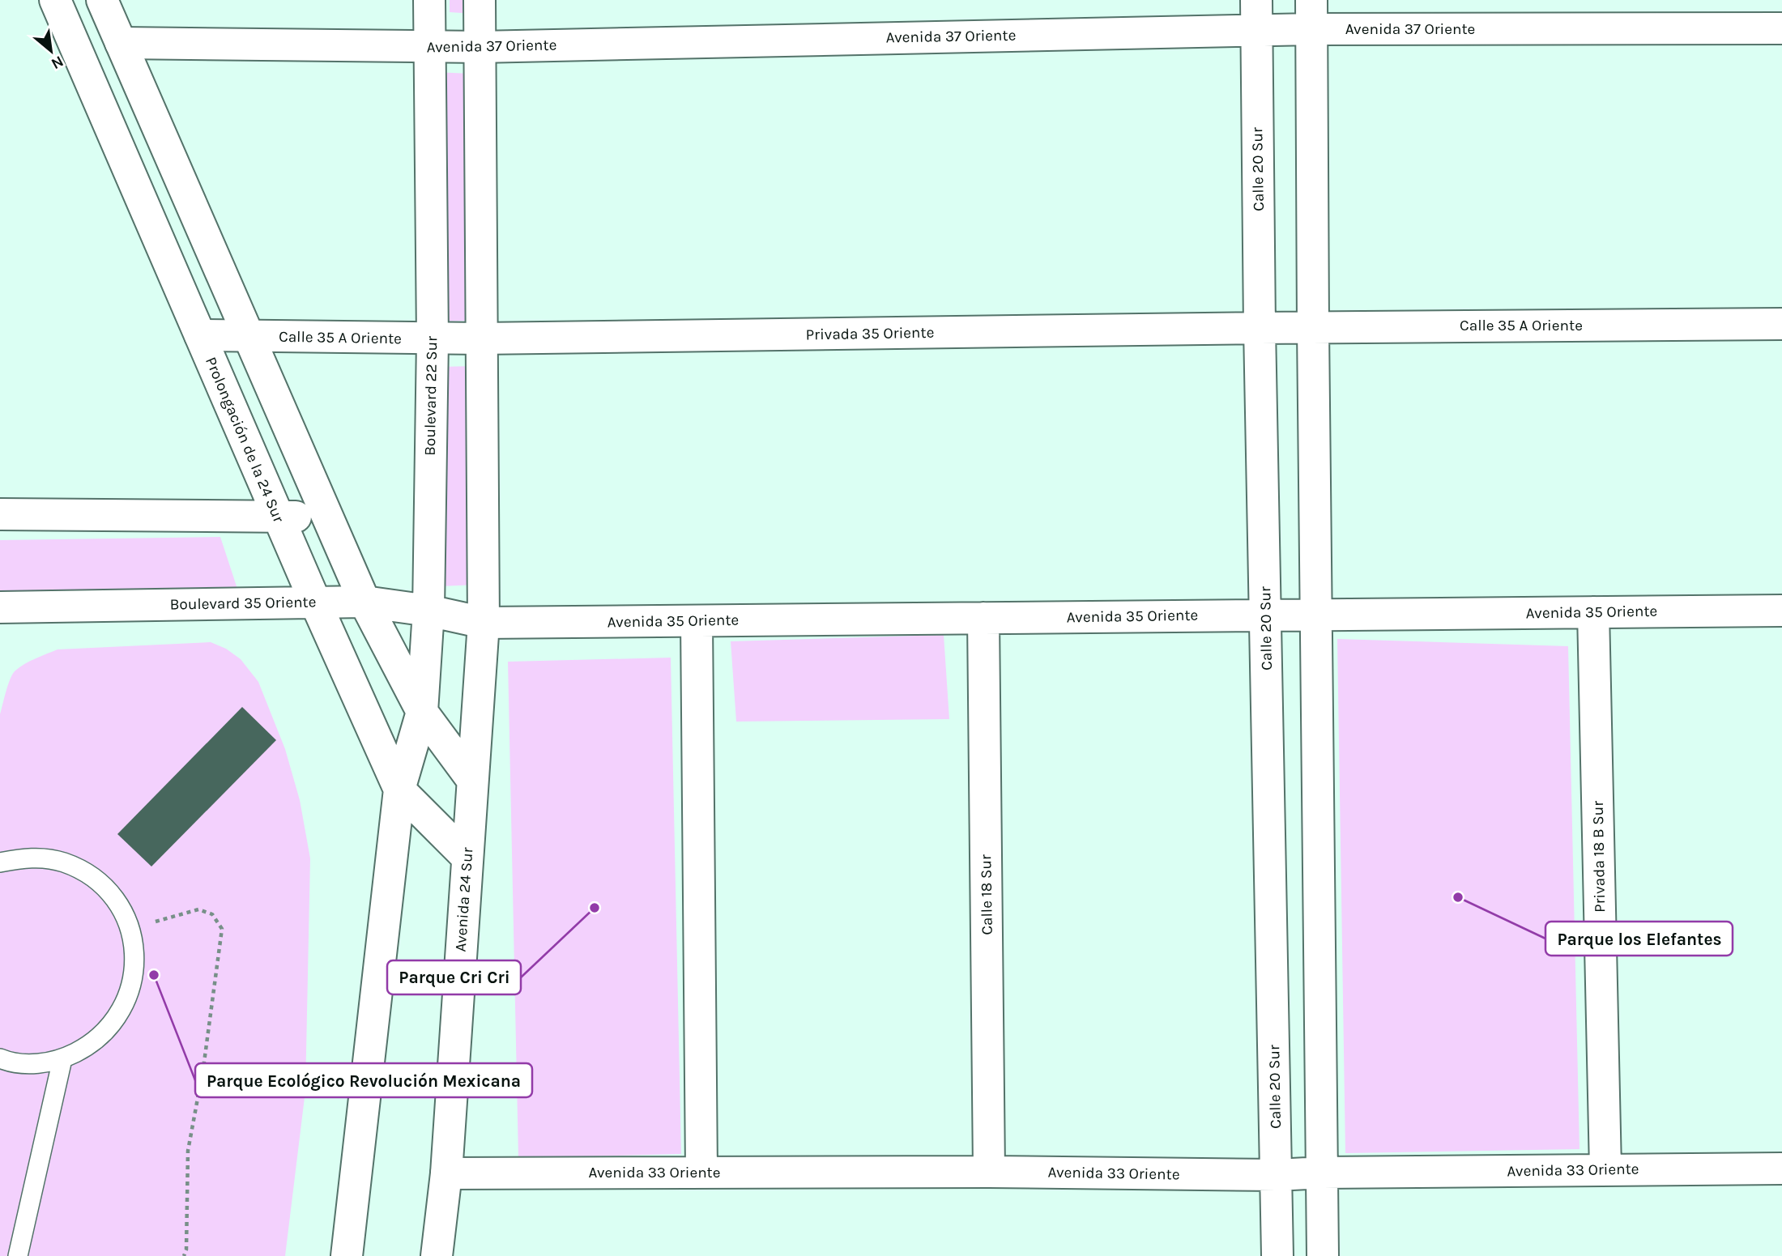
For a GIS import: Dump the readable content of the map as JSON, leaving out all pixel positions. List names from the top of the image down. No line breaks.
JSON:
{"streets":{"street":["Avenida 37 Oriente","Calle 20 Sur","Calle 35 A Oriente","Privada 35 Oriente","Boulevard 22 Sur","Prolongación de la 24 Sur","Boulevard 35 Oriente","Avenida 35 Oriente","Privada 18 B Sur","Calle 18 Sur","Avenida 24 Sur","Avenida 33 Oriente"]},"crossings":[["Avenida 37 Oriente","Calle 20 Sur"],["Avenida 37 Oriente","Boulevard 22 Sur"],["Calle 20 Sur","Calle 35 A Oriente"],["Calle 20 Sur","Privada 35 Oriente"],["Calle 20 Sur","Avenida 35 Oriente"],["Calle 20 Sur","Avenida 33 Oriente"],["Calle 35 A Oriente","Privada 35 Oriente"],["Calle 35 A Oriente","Boulevard 22 Sur"],["Calle 35 A Oriente","Prolongación de la 24 Sur"],["Boulevard 22 Sur","Prolongación de la 24 Sur"],["Boulevard 22 Sur","Boulevard 35 Oriente"],["Prolongación de la 24 Sur","Boulevard 35 Oriente"],["Prolongación de la 24 Sur","Avenida 24 Sur"],["Boulevard 35 Oriente","Avenida 35 Oriente"],["Avenida 35 Oriente","Privada 18 B Sur"],["Avenida 35 Oriente","Calle 18 Sur"],["Privada 18 B Sur","Avenida 33 Oriente"],["Calle 18 Sur","Avenida 33 Oriente"],["Avenida 24 Sur","Avenida 33 Oriente"]],"places":["Parque los Elefantes","Parque Cri Cri","Parque Ecológico Revolución Mexicana"],"north":"bottom right"}
